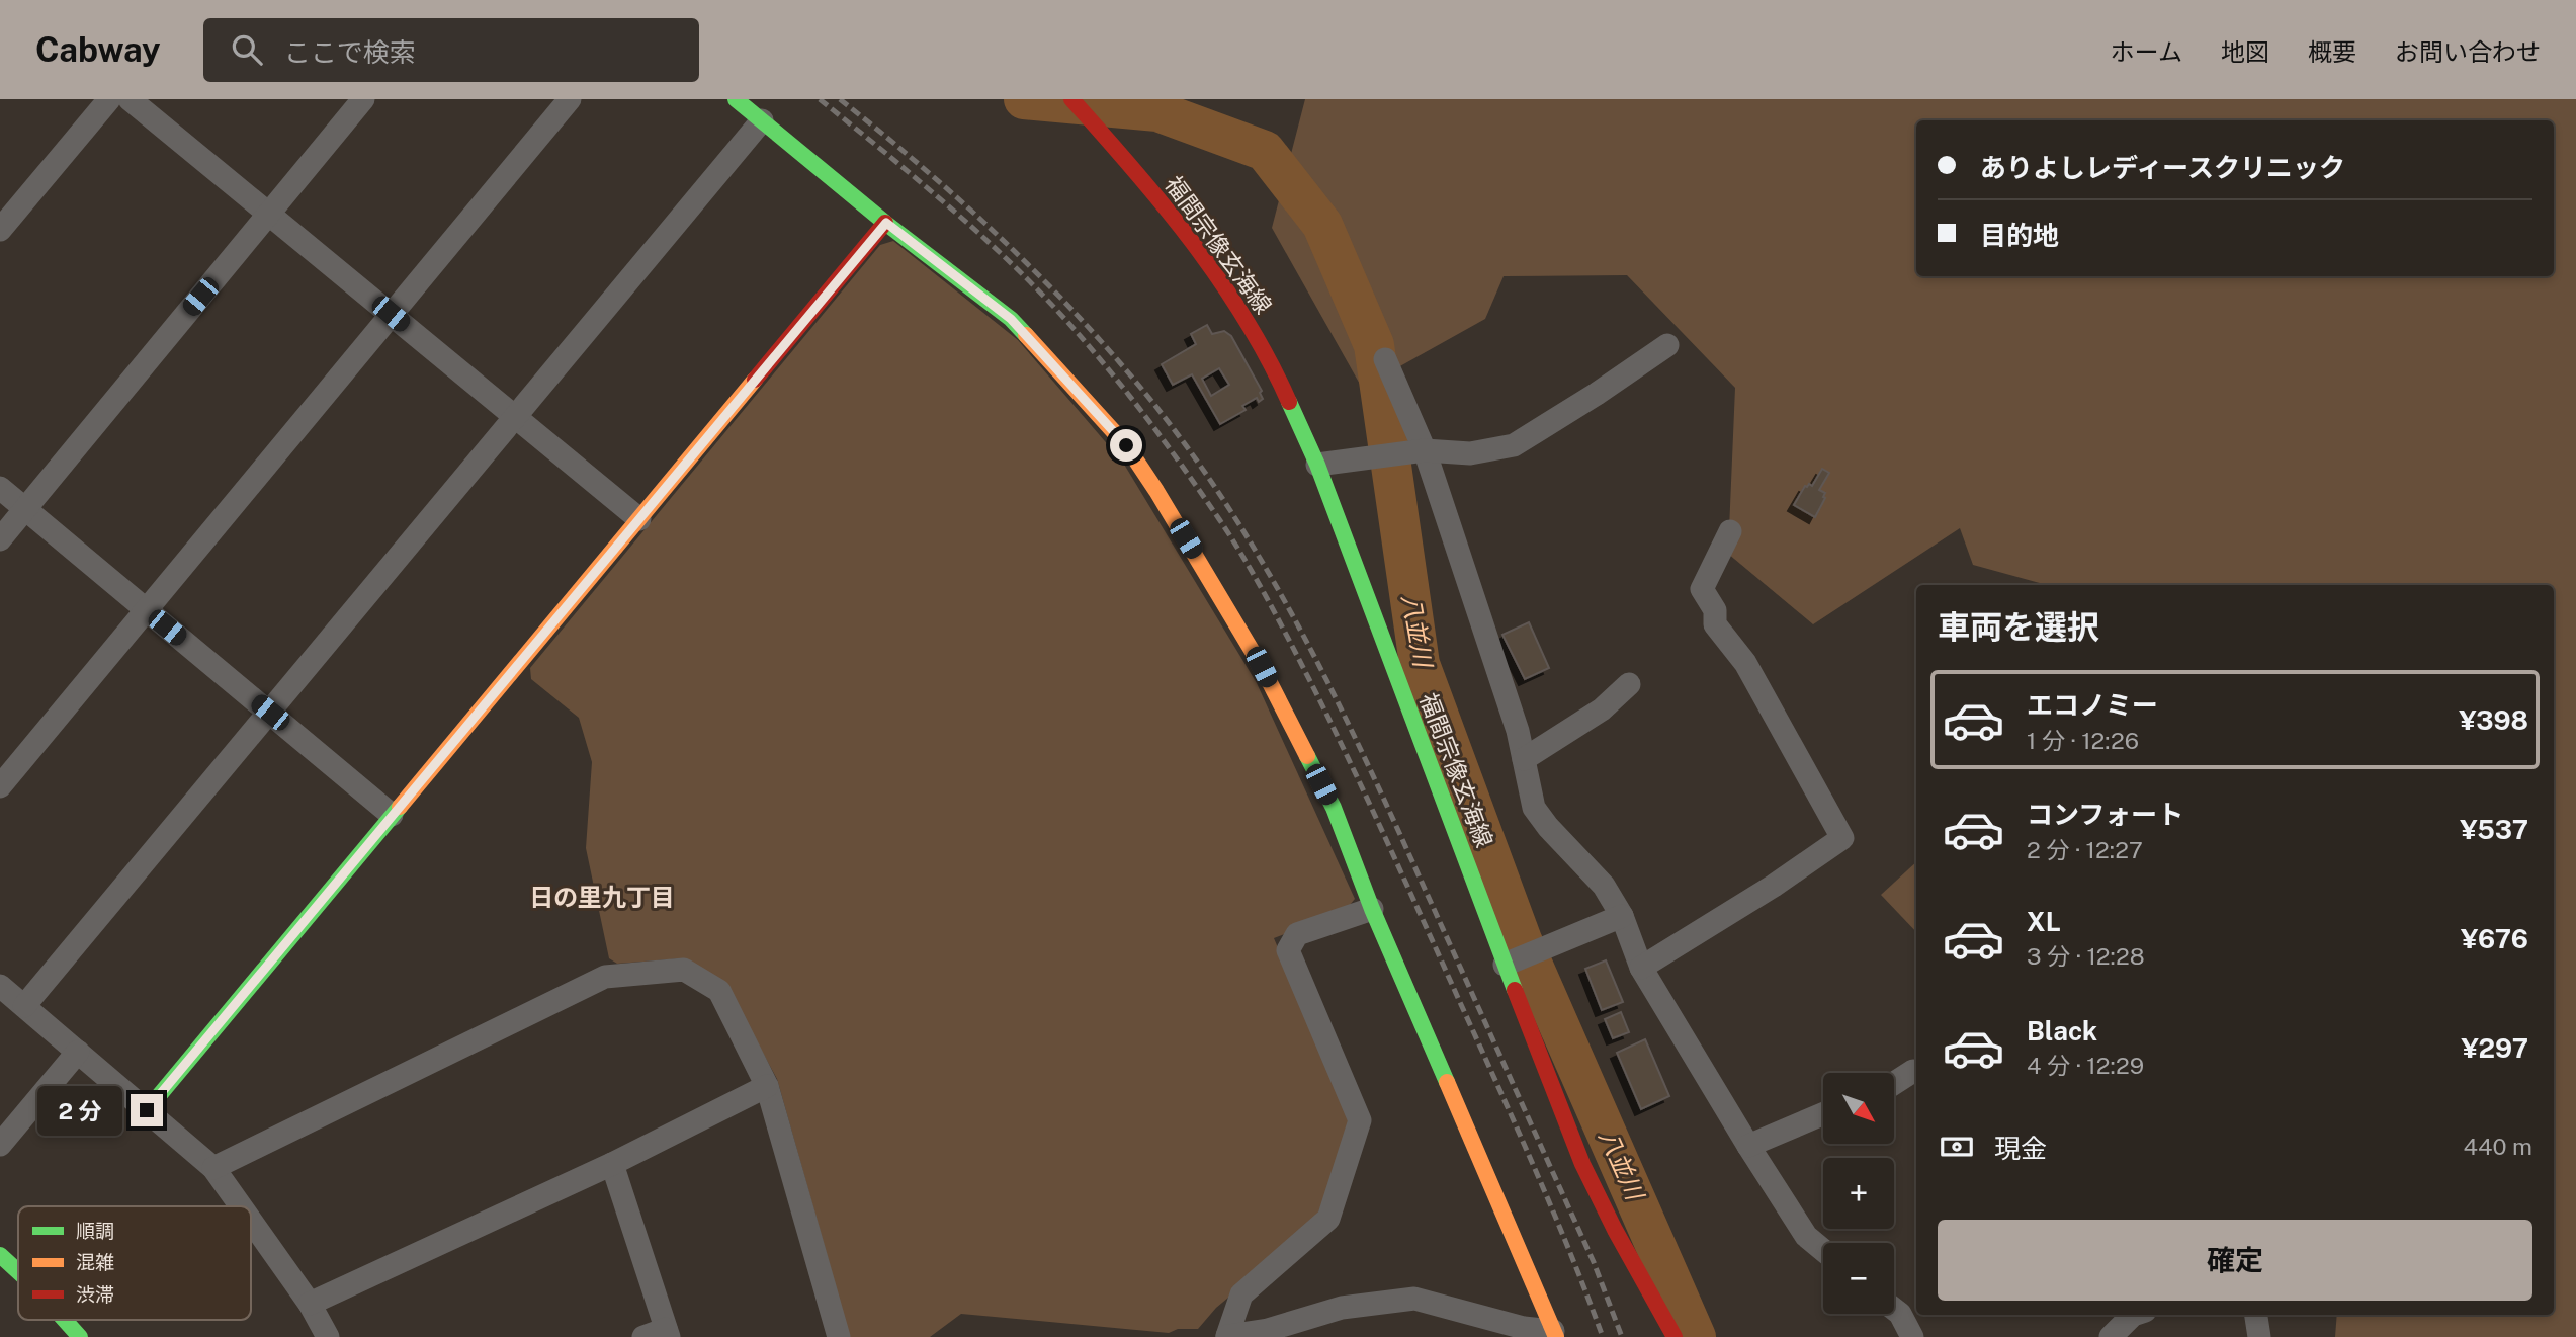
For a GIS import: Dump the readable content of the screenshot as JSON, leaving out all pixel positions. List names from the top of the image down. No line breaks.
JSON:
{"streets":{"street":["福間宗像玄海線"]},"districts":["日の里九丁目"],"water":["八並川"],"legend":["順調","混雑","渋滞"],"north":"bottom right","page":{"header":"Cabway","search":"ここで検索","nav":["ホーム","地図","概要","お問い合わせ"],"banner":["ありよしレディースクリニック","目的地"],"heading":"車両を選択","list":[{"name":"エコノミー","note":"1 分 · 12:26","value":"¥398"},{"name":"コンフォート","note":"2 分 · 12:27","value":"¥537"},{"name":"XL","note":"3 分 · 12:28","value":"¥676"},{"name":"Black","note":"4 分 · 12:29","value":"¥297"}],"map_buttons":["+","−"],"bubble":"2 分","pay":["現金","440 m"],"buttons":"確定"}}
